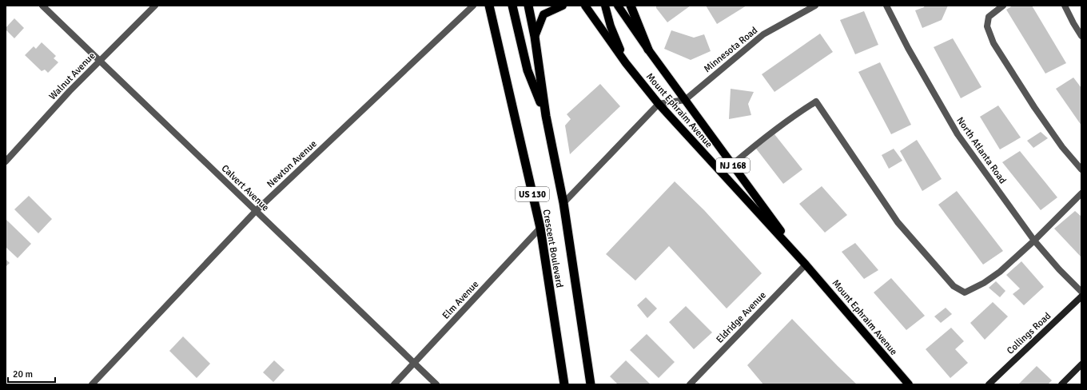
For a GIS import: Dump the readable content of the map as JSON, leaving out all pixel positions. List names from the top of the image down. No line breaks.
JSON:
{"streets":{"highway":["US 130","Crescent Boulevard"],"main road":["Mount Ephraim Avenue","NJ 168","Collings Road"],"street":["Minnesota Road","Walnut Avenue","North Atlanta Road","Newton Avenue","Calvert Avenue","Elm Avenue","Eldridge Avenue"]},"crossings":[["Minnesota Road","Mount Ephraim Avenue"],["Walnut Avenue","Calvert Avenue"],["Mount Ephraim Avenue","Eldridge Avenue"],["Newton Avenue","Calvert Avenue"],["Calvert Avenue","Elm Avenue"],["Crescent Boulevard","Elm Avenue"]],"scale_bar":"20 m"}
